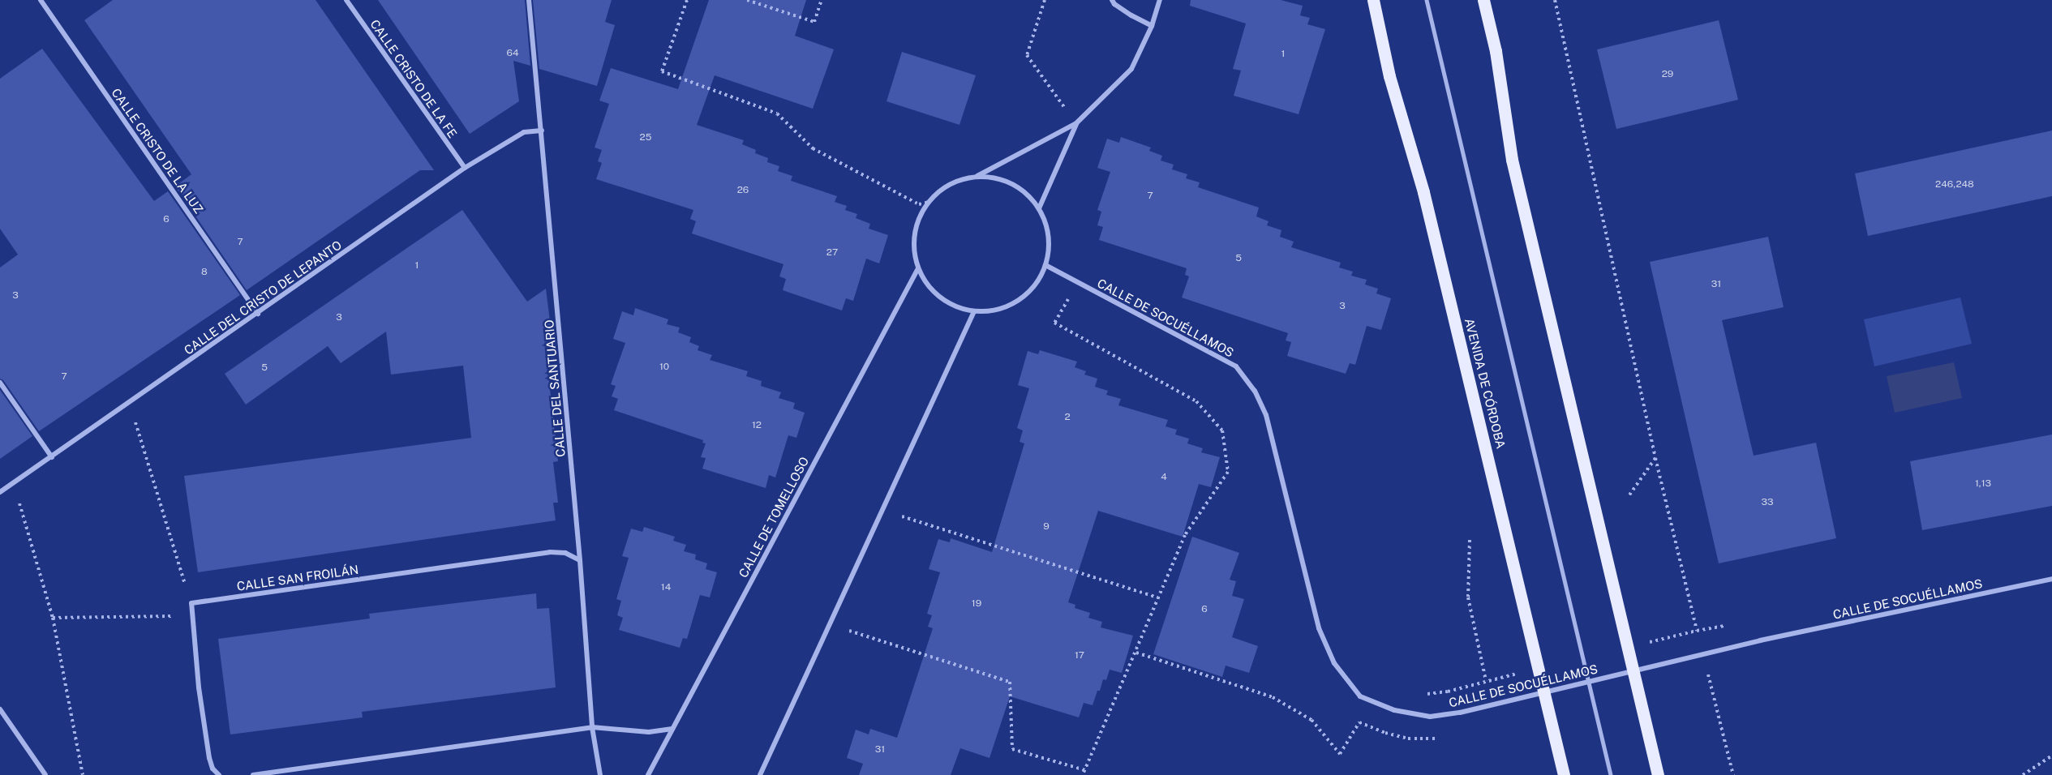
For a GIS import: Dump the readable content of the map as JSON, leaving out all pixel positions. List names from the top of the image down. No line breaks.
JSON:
{"streets":{"main road":["AVENIDA DE CÓRDOBA"],"street":["CALLE CRISTO DE LA FE","CALLE CRISTO DE LA LUZ","CALLE DEL CRISTO DE LEPANTO","CALLE DE SOCUÉLLAMOS","CALLE DEL SANTUARIO","CALLE DE TOMELLOSO","CALLE SAN FROILÁN"]},"crossings":[["CALLE CRISTO DE LA FE","CALLE DEL CRISTO DE LEPANTO"],["CALLE CRISTO DE LA LUZ","CALLE DEL CRISTO DE LEPANTO"],["CALLE DEL CRISTO DE LEPANTO","CALLE DEL SANTUARIO"],["CALLE DE SOCUÉLLAMOS","CALLE DE TOMELLOSO"],["CALLE DEL SANTUARIO","CALLE SAN FROILÁN"]],"house_numbers":["64","1","29","25","246,248","26","7","6","7","27","5","1","8","31","3","3","3","10","5","7","2","12","4","1,13","33","9","14","19","6","17","31"]}
